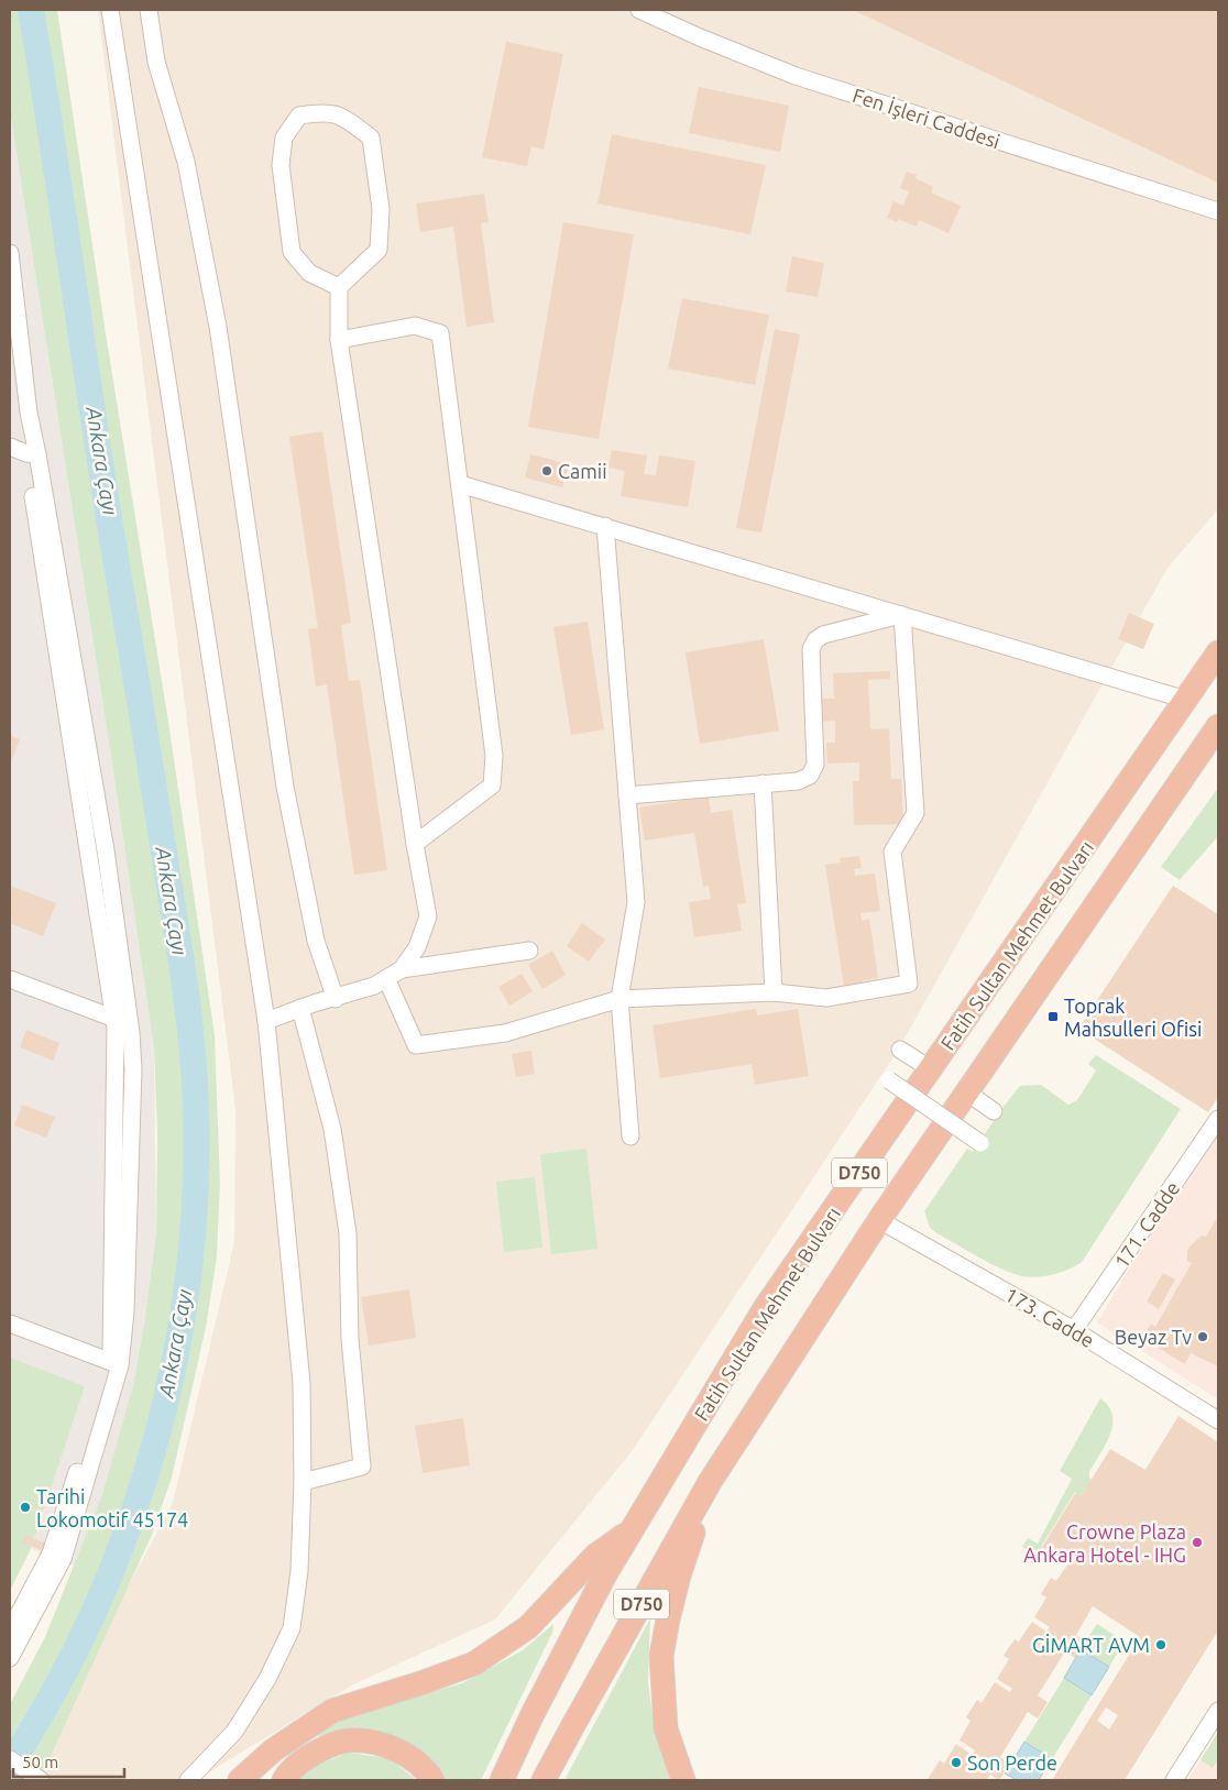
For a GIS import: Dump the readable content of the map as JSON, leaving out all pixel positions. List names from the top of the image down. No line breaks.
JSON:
{"streets":{"highway":["Fatih Sultan Mehmet Bulvarı","D750"],"street":["Fen İşleri Caddesi","171. Cadde","173. Cadde"]},"crossings":[["D750","173. Cadde"],["171. Cadde","173. Cadde"]],"water":["Ankara Çayı"],"places":{"other":["Camii","Beyaz Tv","Tarihi Lokomotif 45174","Crowne Plaza Ankara Hotel - IHG","GİMART AVM","Son Perde"],"transit":["Toprak Mahsulleri Ofisi"]},"scale_bar":"50 m"}
